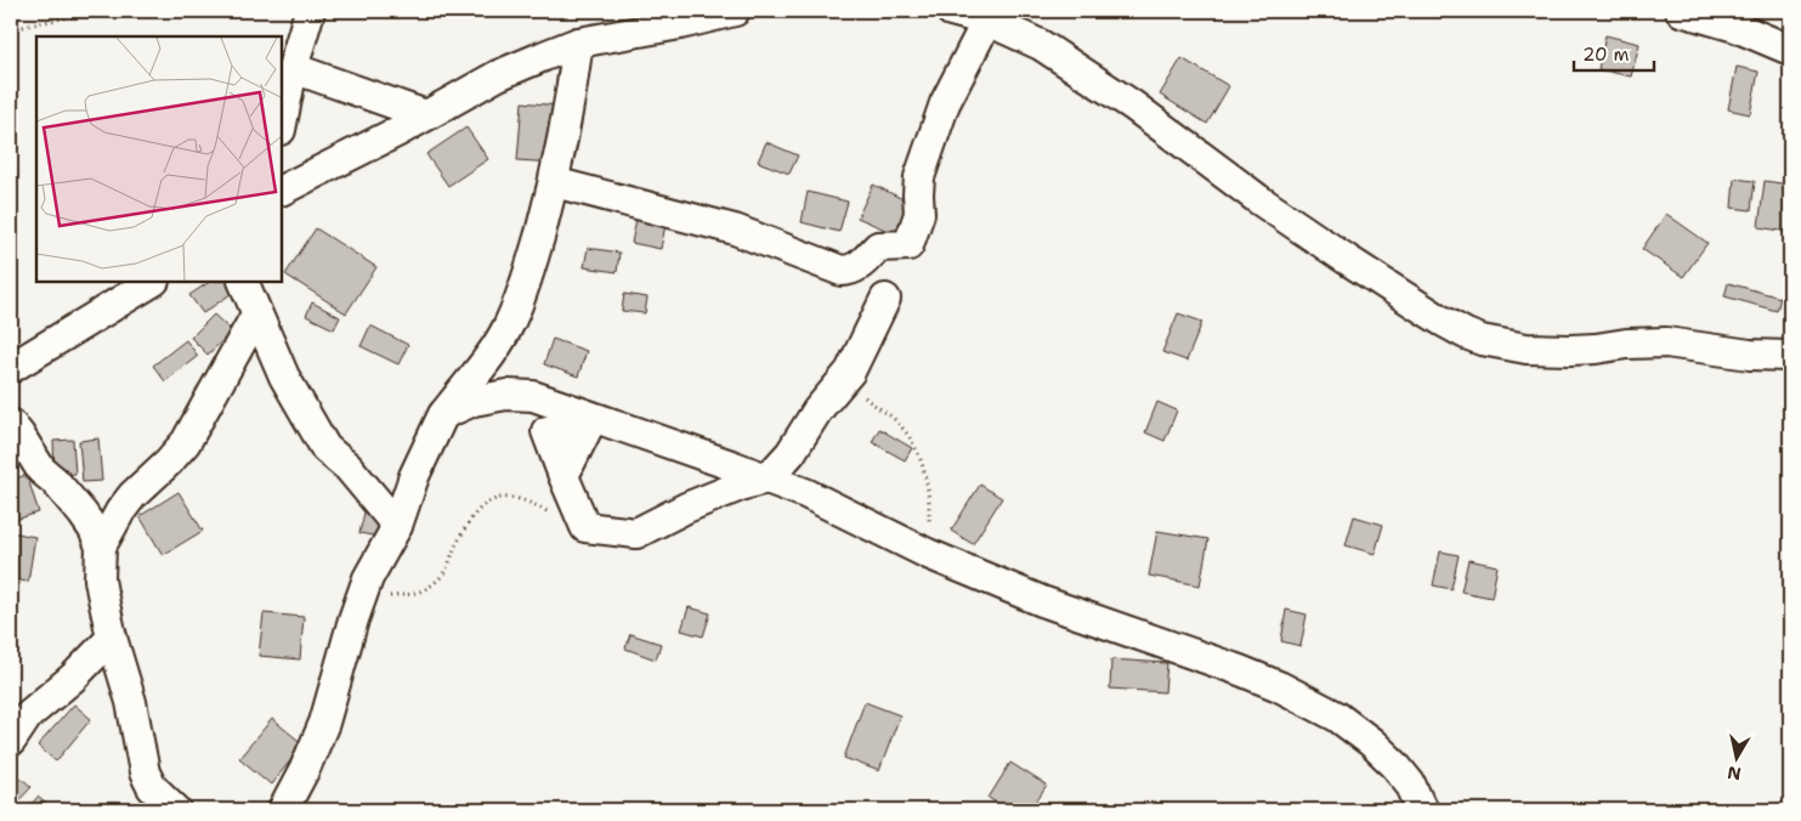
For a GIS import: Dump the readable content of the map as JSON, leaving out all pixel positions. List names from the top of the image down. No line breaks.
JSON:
{"scale_bar":"20 m","north":"bottom"}
